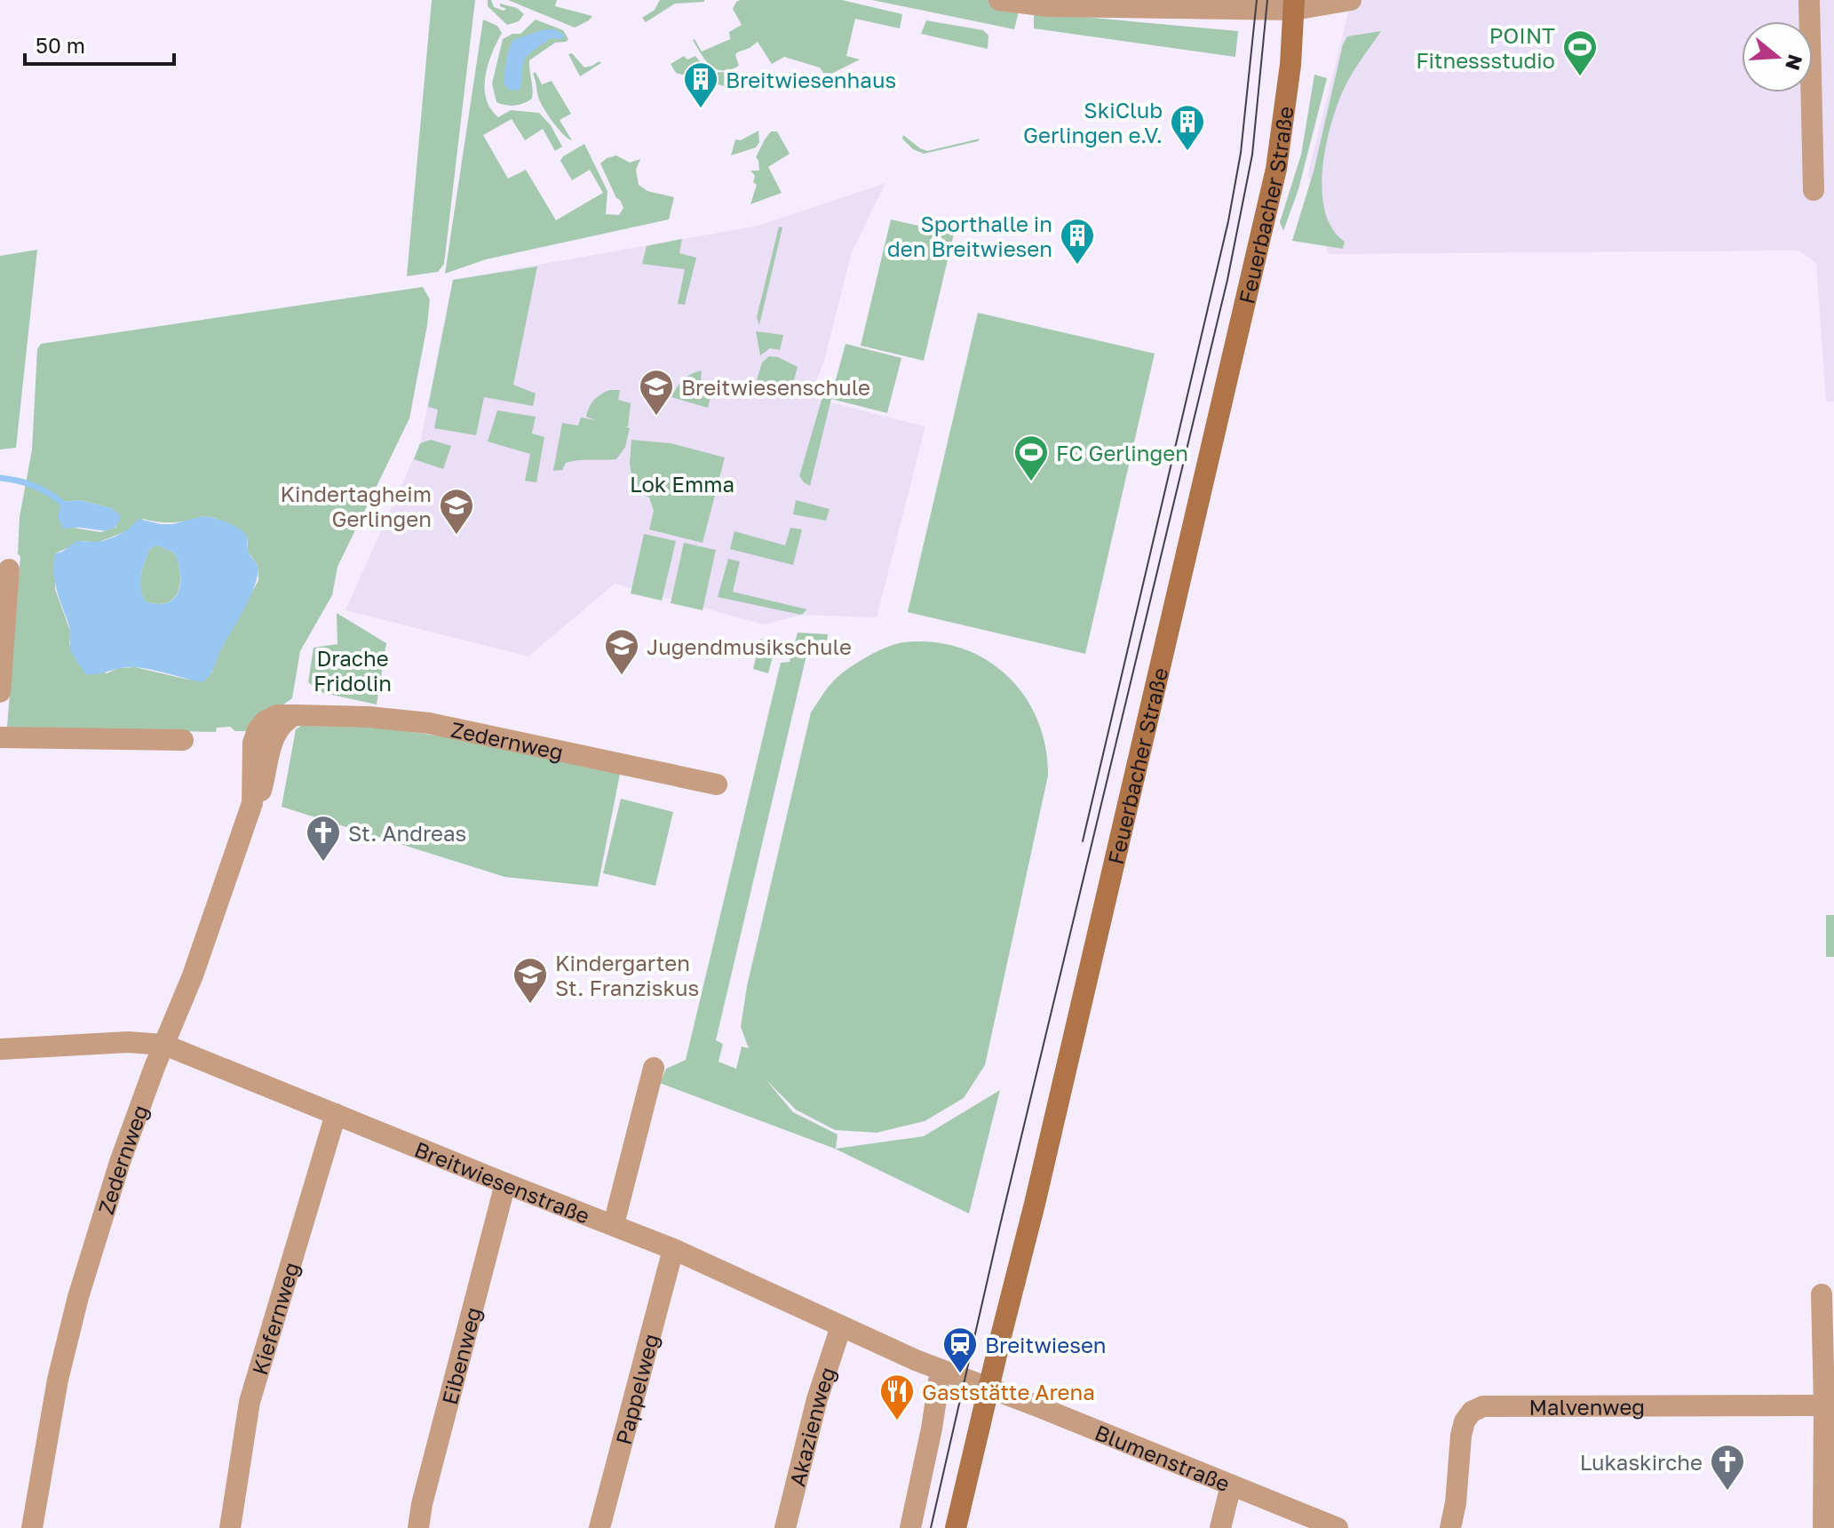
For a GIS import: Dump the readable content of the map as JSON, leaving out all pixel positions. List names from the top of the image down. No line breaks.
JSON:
{"streets":{"main road":["Feuerbacher Straße"],"street":["Zedernweg","Breitwiesenstraße","Kiefernweg","Eibenweg","Pappelweg","Malvenweg","Akazienweg","Blumenstraße"]},"crossings":[["Feuerbacher Straße","Breitwiesenstraße"],["Feuerbacher Straße","Blumenstraße"],["Zedernweg","Breitwiesenstraße"],["Breitwiesenstraße","Kiefernweg"],["Breitwiesenstraße","Eibenweg"],["Breitwiesenstraße","Pappelweg"],["Breitwiesenstraße","Akazienweg"],["Breitwiesenstraße","Blumenstraße"]],"parks":["Lok Emma","Drache Fridolin"],"places":{"sports":["POINT Fitnessstudio","FC Gerlingen"],"building":["Breitwiesenhaus","SkiClub Gerlingen e.V.","Sporthalle in den Breitwiesen"],"school or university":["Breitwiesenschule","Kindertagheim Gerlingen","Jugendmusikschule","Kindergarten St. Franziskus"],"church":["St. Andreas","Lukaskirche"],"station":["Breitwiesen"],"restaurant":["Gaststätte Arena"]},"scale_bar":"50 m","north":"right"}
